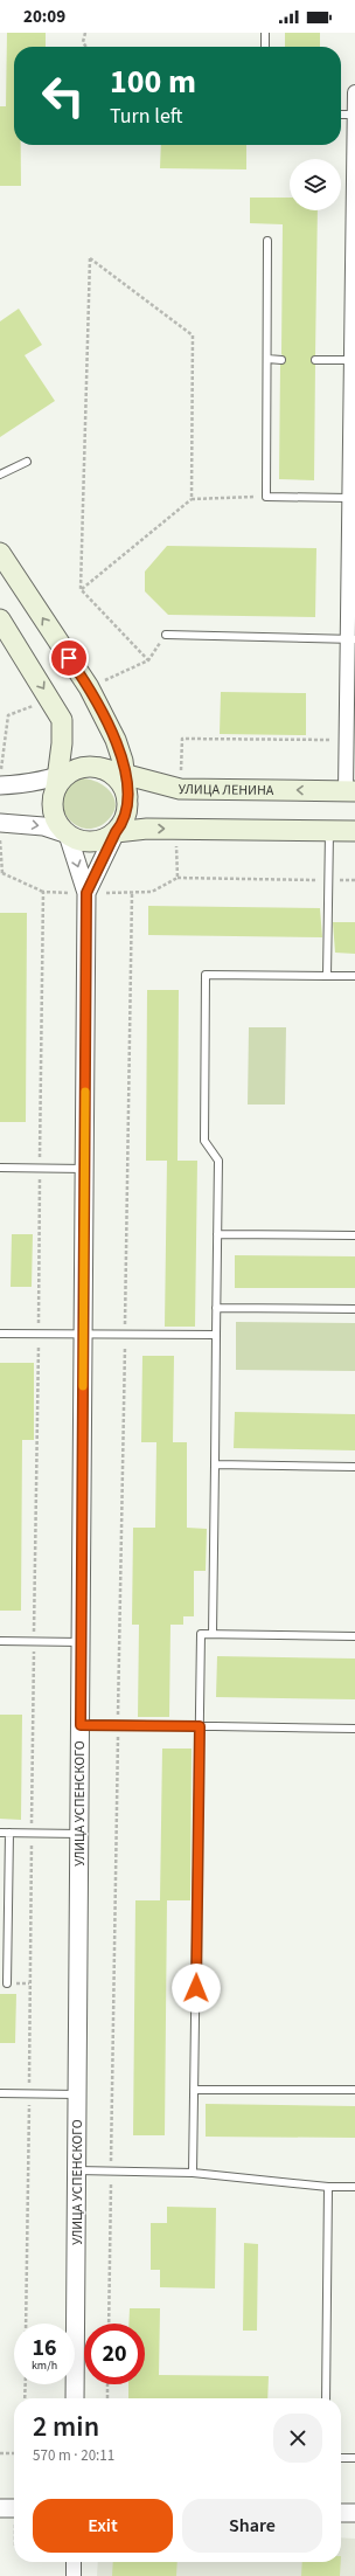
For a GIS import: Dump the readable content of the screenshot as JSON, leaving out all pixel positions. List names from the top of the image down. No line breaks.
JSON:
{"streets":{"main road":["УЛИЦА ЛЕНИНА"],"street":["УЛИЦА УСПЕНСКОГО"]},"page":{"status":"20:09","turn":["100 m","Turn left"],"speed":"16 km/h","limit":"20","heading":["2 min","570 m · 20:11"],"buttons":["Exit","Share"]}}
